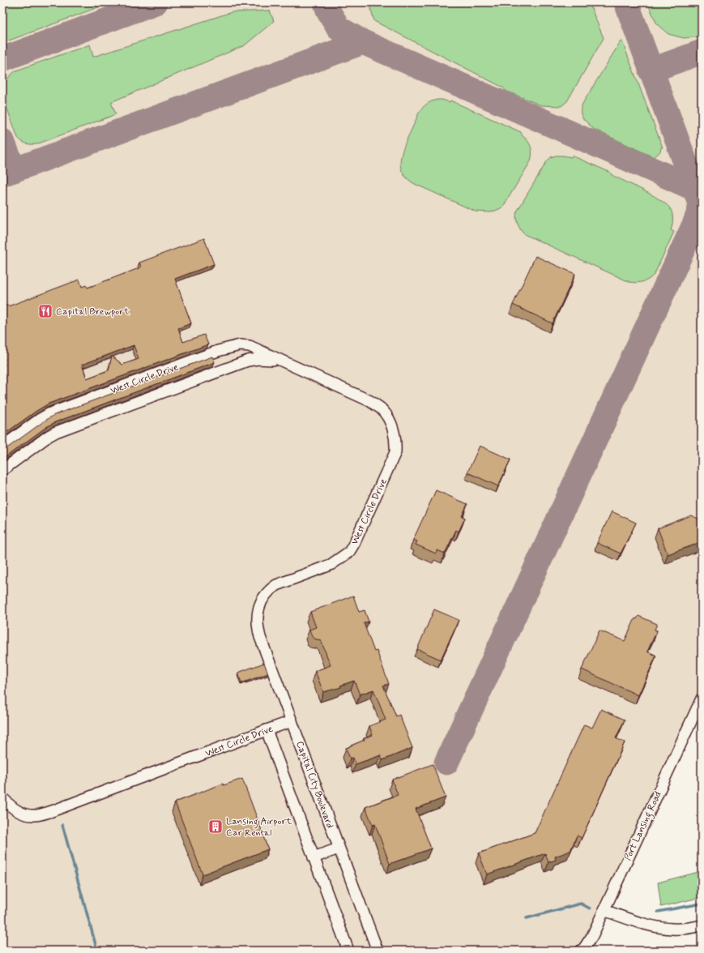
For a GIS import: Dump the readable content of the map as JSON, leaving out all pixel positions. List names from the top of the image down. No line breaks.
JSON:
{"streets":{"street":["West Circle Drive","Capital City Boulevard","Port Lansing Road"]},"crossings":[["West Circle Drive","Capital City Boulevard"]],"places":{"restaurant":["Capital Brewport"],"building":["Lansing Airport Car Rental"]}}
